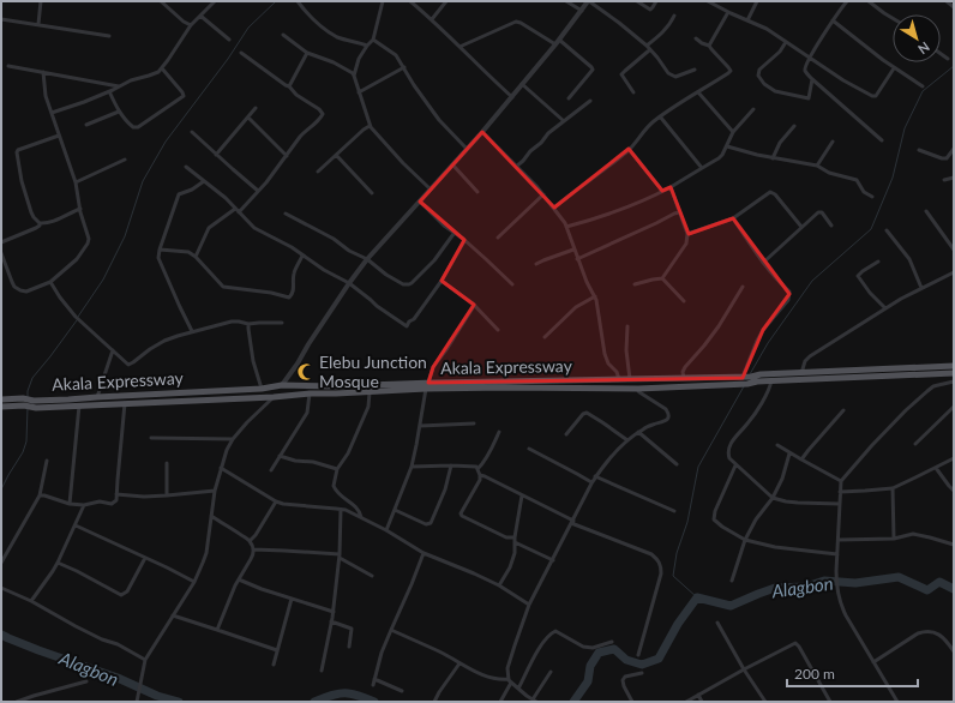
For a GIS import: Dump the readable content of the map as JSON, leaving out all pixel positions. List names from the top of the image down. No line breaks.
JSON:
{"streets":{"main road":["Akala Expressway"]},"water":["Alagbon"],"places":{"mosque":["Elebu Junction Mosque"]},"scale_bar":"200 m","north":"bottom right"}
